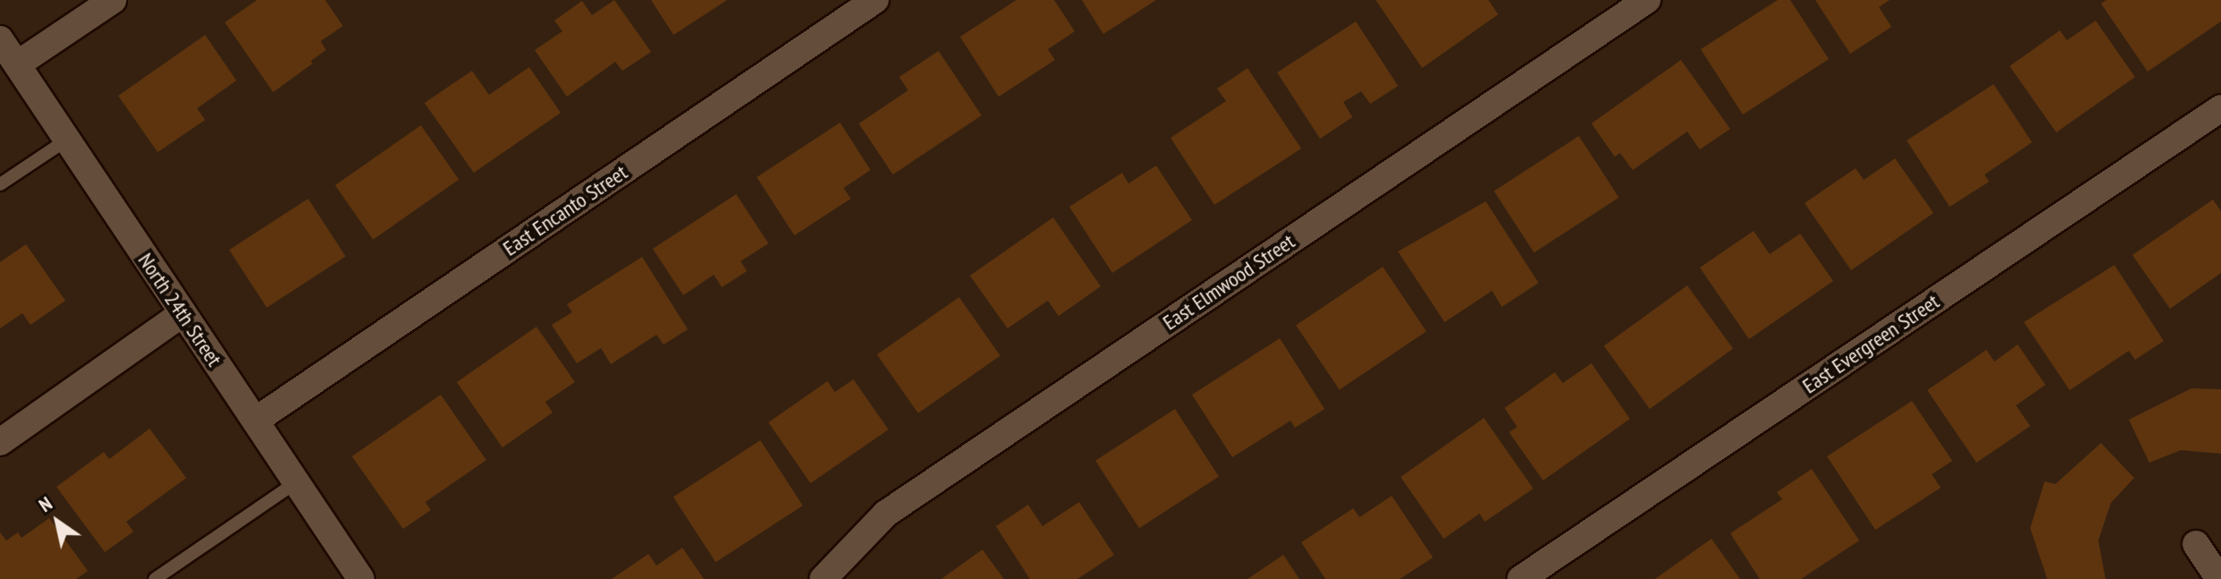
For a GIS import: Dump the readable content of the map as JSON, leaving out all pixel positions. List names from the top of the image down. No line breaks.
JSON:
{"streets":{"street":["East Encanto Street","East Elmwood Street","North 24th Street","East Evergreen Street"]},"crossings":[["East Encanto Street","North 24th Street"]],"north":"top left"}
